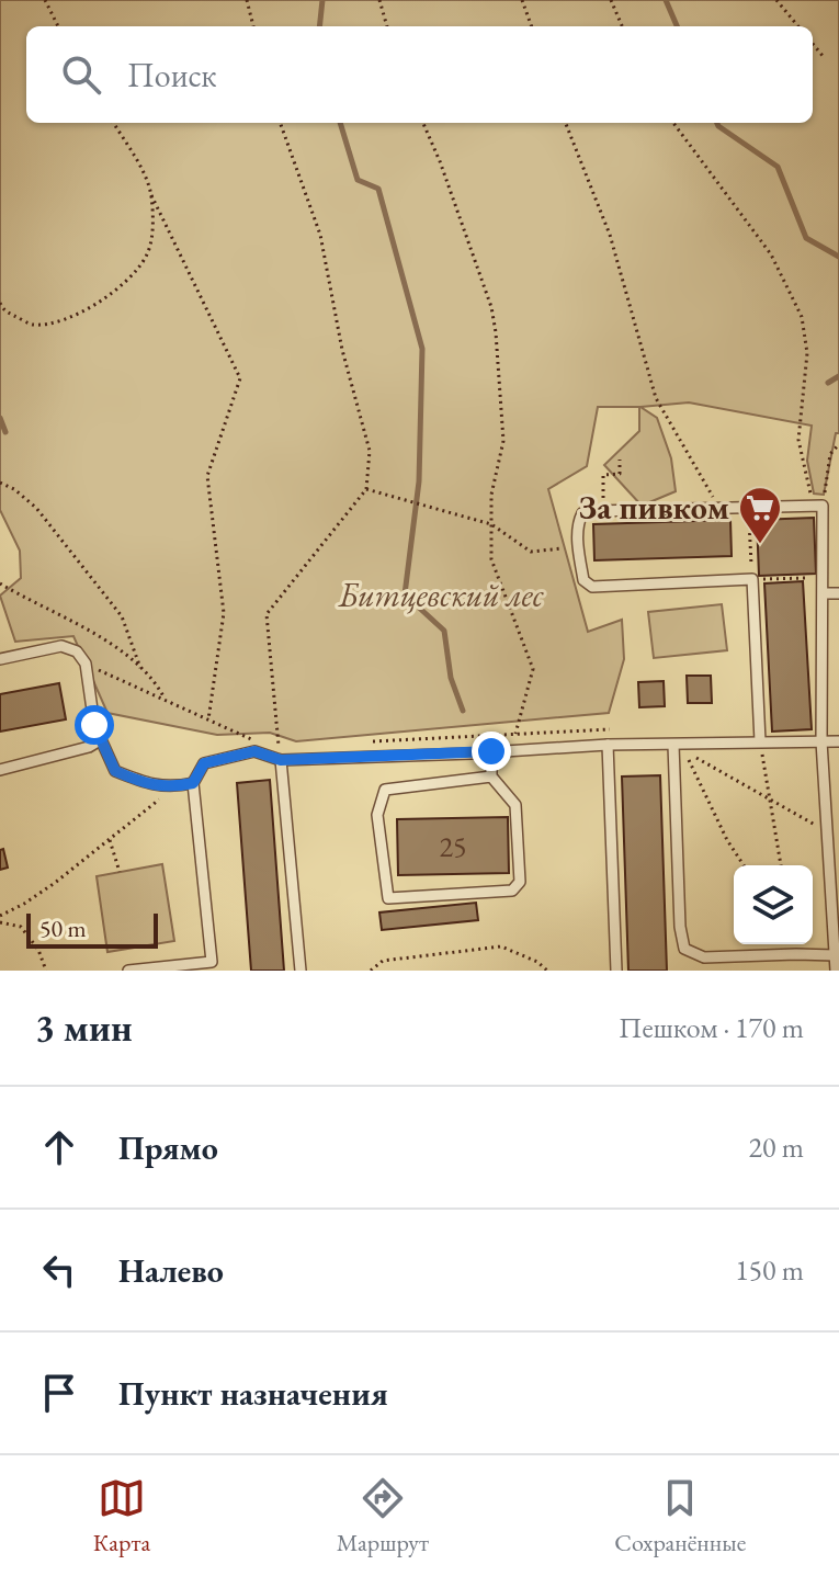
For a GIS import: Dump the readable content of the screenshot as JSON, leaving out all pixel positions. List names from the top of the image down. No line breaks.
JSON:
{"parks":["Битцевский лес"],"places":{"supermarket":["За пивком"]},"house_numbers":["25"],"scale_bar":"50 m","page":{"search":"Поиск","scale":"50 m","heading":["3 мин","Пешком · 170 m"],"list":[["Прямо","20 m"],["Налево","150 m"],"Пункт назначения"],"nav":["Карта","Маршрут","Сохранённые"]}}
